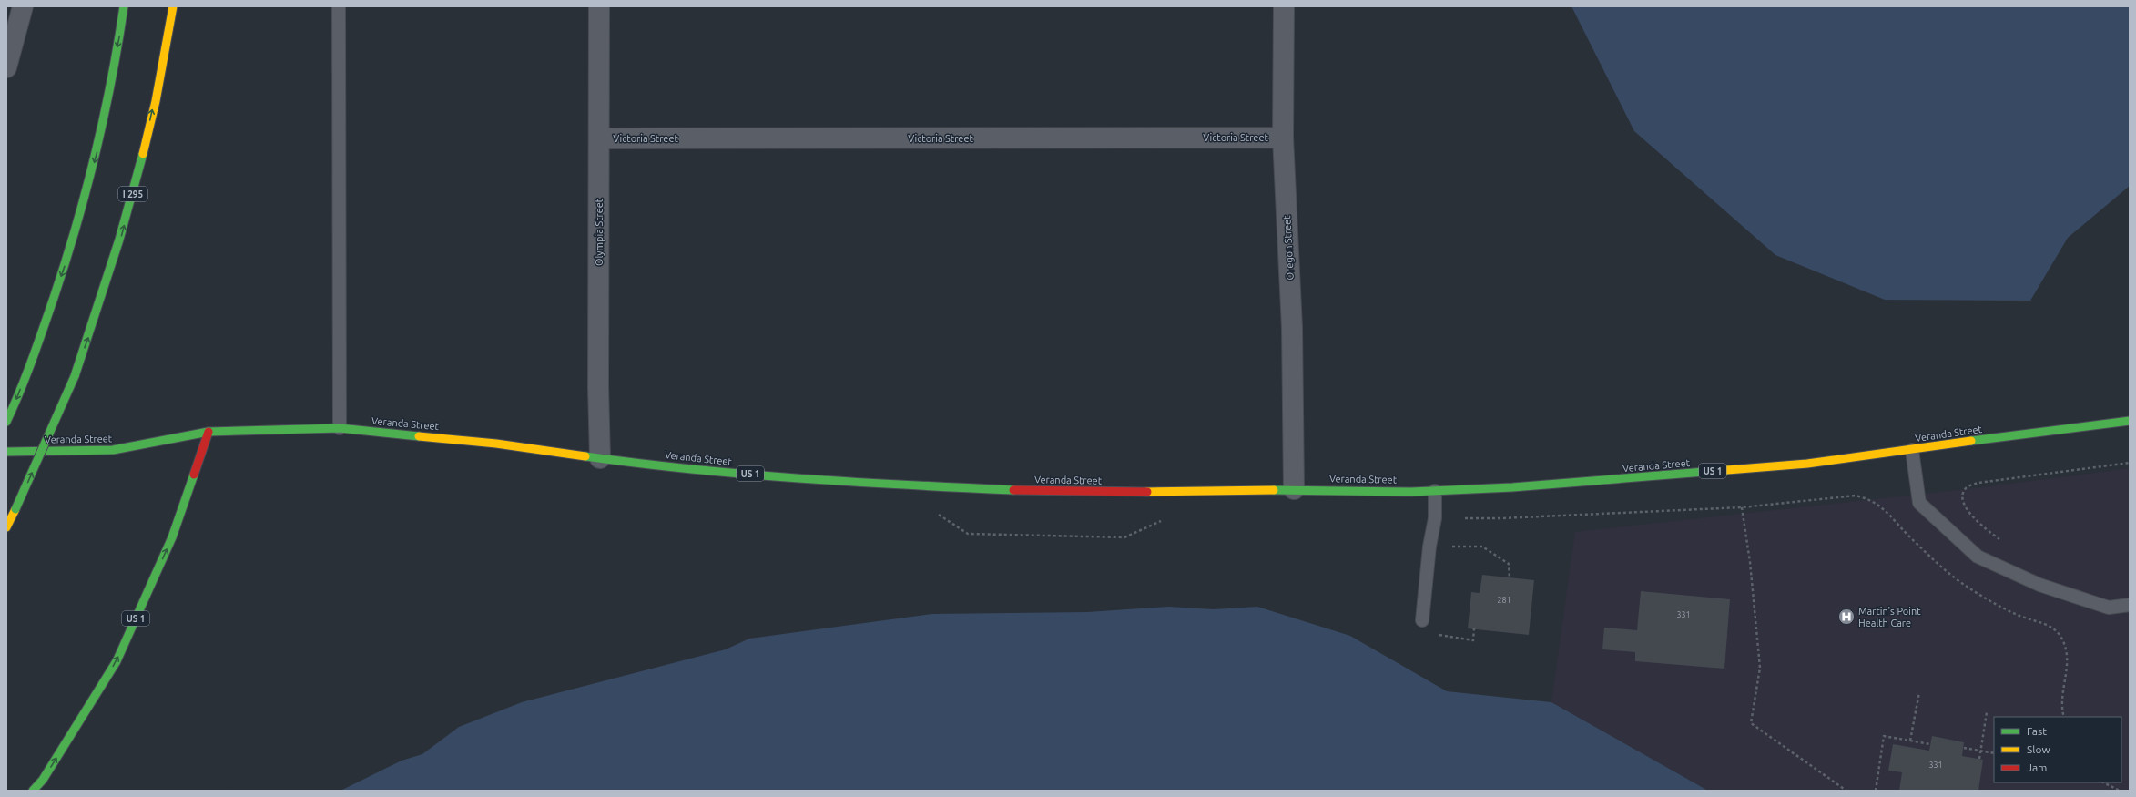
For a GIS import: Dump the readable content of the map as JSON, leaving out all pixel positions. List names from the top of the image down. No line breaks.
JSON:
{"streets":{"main road":["I 295","Veranda Street","US 1"],"street":["Victoria Street","Olympia Street","Oregon Street"]},"crossings":[["Victoria Street","Olympia Street"],["Victoria Street","Oregon Street"],["Olympia Street","Veranda Street"],["Oregon Street","Veranda Street"],["Veranda Street","US 1"]],"places":{"hospital":["Martin's Point Health Care"]},"house_numbers":["281","331","331"],"legend":["Fast","Slow","Jam"]}
